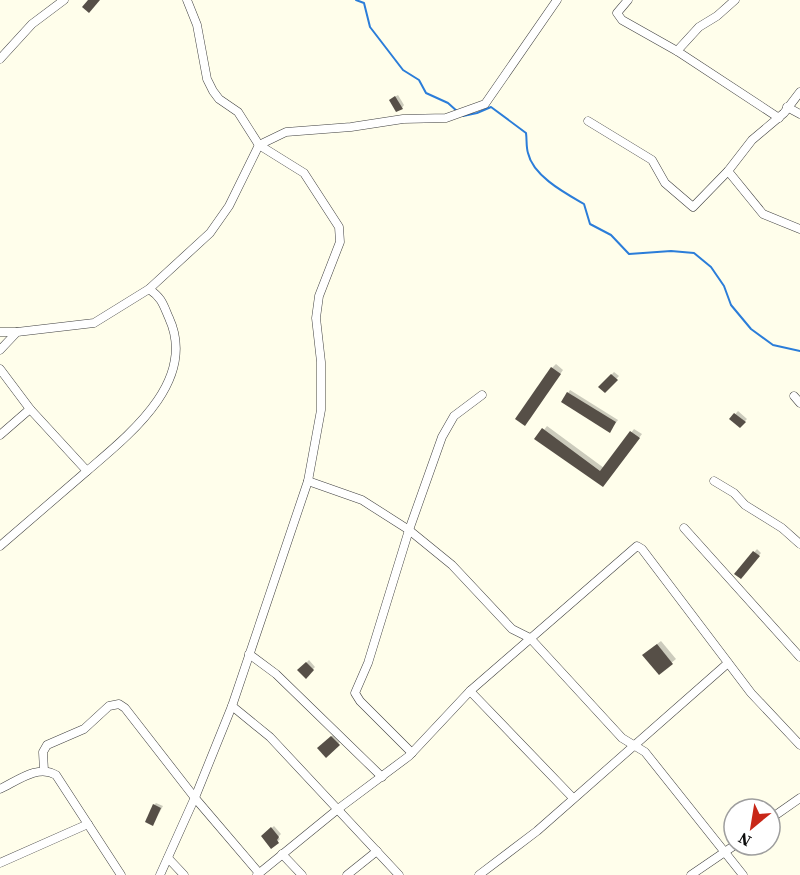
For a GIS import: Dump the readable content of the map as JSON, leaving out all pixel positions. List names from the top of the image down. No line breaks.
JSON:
{"north":"bottom left"}
